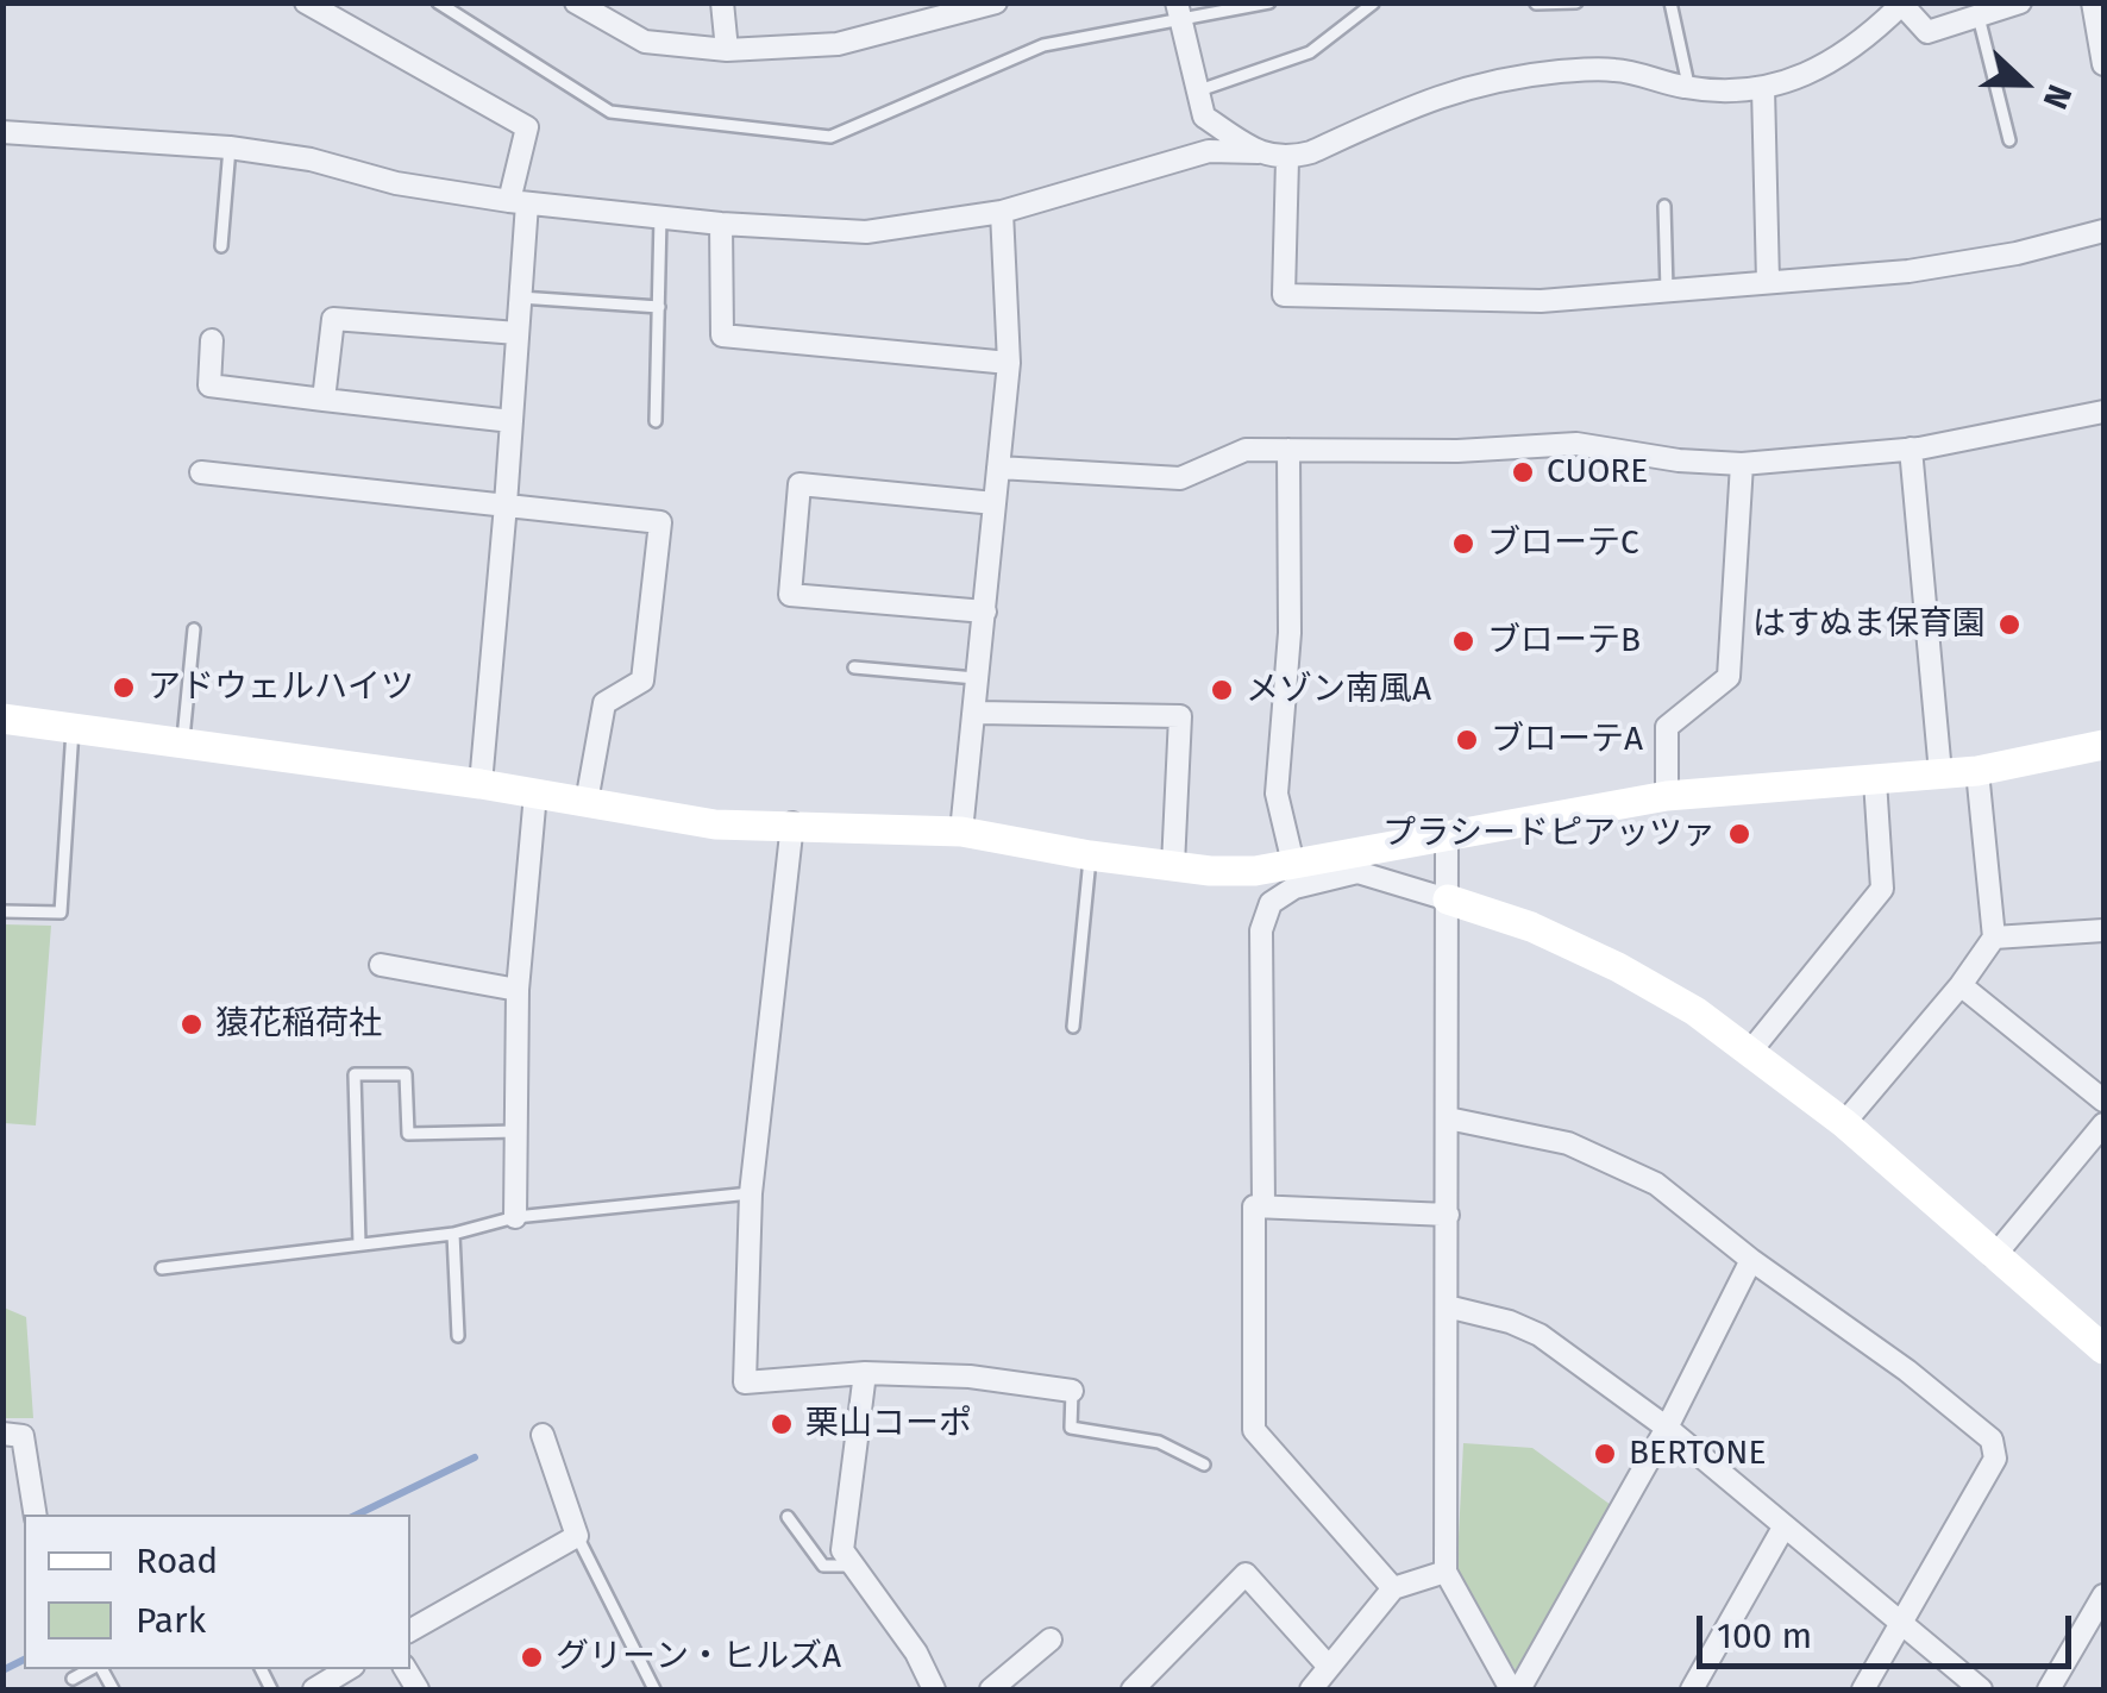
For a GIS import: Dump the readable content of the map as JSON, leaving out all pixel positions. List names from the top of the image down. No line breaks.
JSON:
{"places":["CUORE","ブローテC","はすぬま保育園","ブローテB","アドウェルハイツ","メゾン南風A","ブローテA","プラシードピアッツァ","猿花稲荷社","栗山コーポ","BERTONE","グリーン・ヒルズA"],"legend":["Road","Park"],"scale_bar":"100 m","north":"right"}
